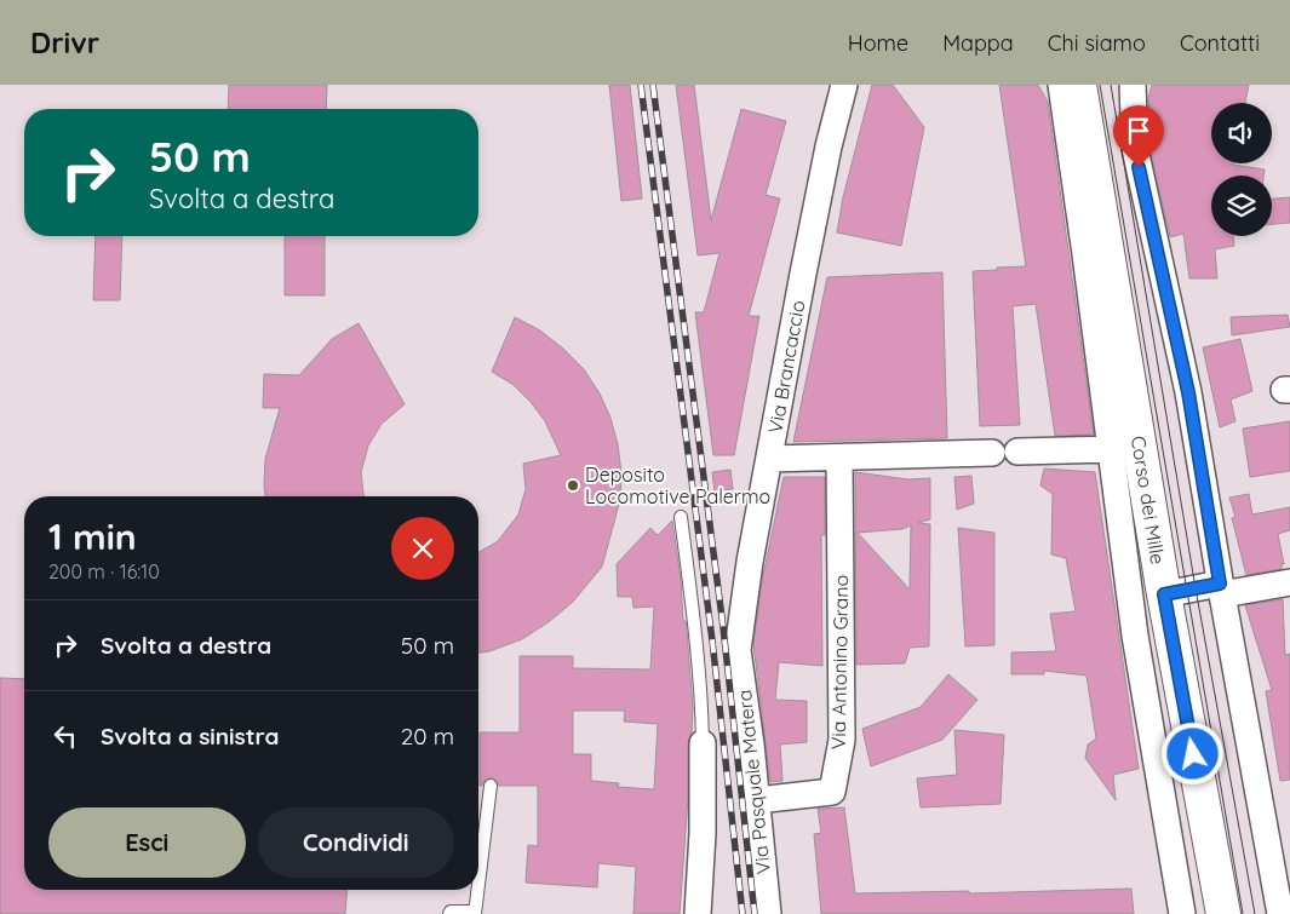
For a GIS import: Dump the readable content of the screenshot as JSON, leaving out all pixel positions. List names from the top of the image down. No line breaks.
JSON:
{"streets":{"street":["Via Brancaccio","Corso dei Mille","Via Antonino Grano","Via Pasquale Matera"]},"crossings":[["Via Brancaccio","Via Pasquale Matera"],["Via Antonino Grano","Via Pasquale Matera"]],"places":["Deposito Locomotive Palermo"],"page":{"header":"Drivr","nav":["Home","Mappa","Chi siamo","Contatti"],"turn":["50 m","Svolta a destra"],"heading":["1 min","200 m · 16:10"],"list":[{"name":"Svolta a destra","value":"50 m"},{"name":"Svolta a sinistra","value":"20 m"}],"buttons":["Esci","Condividi"]}}
